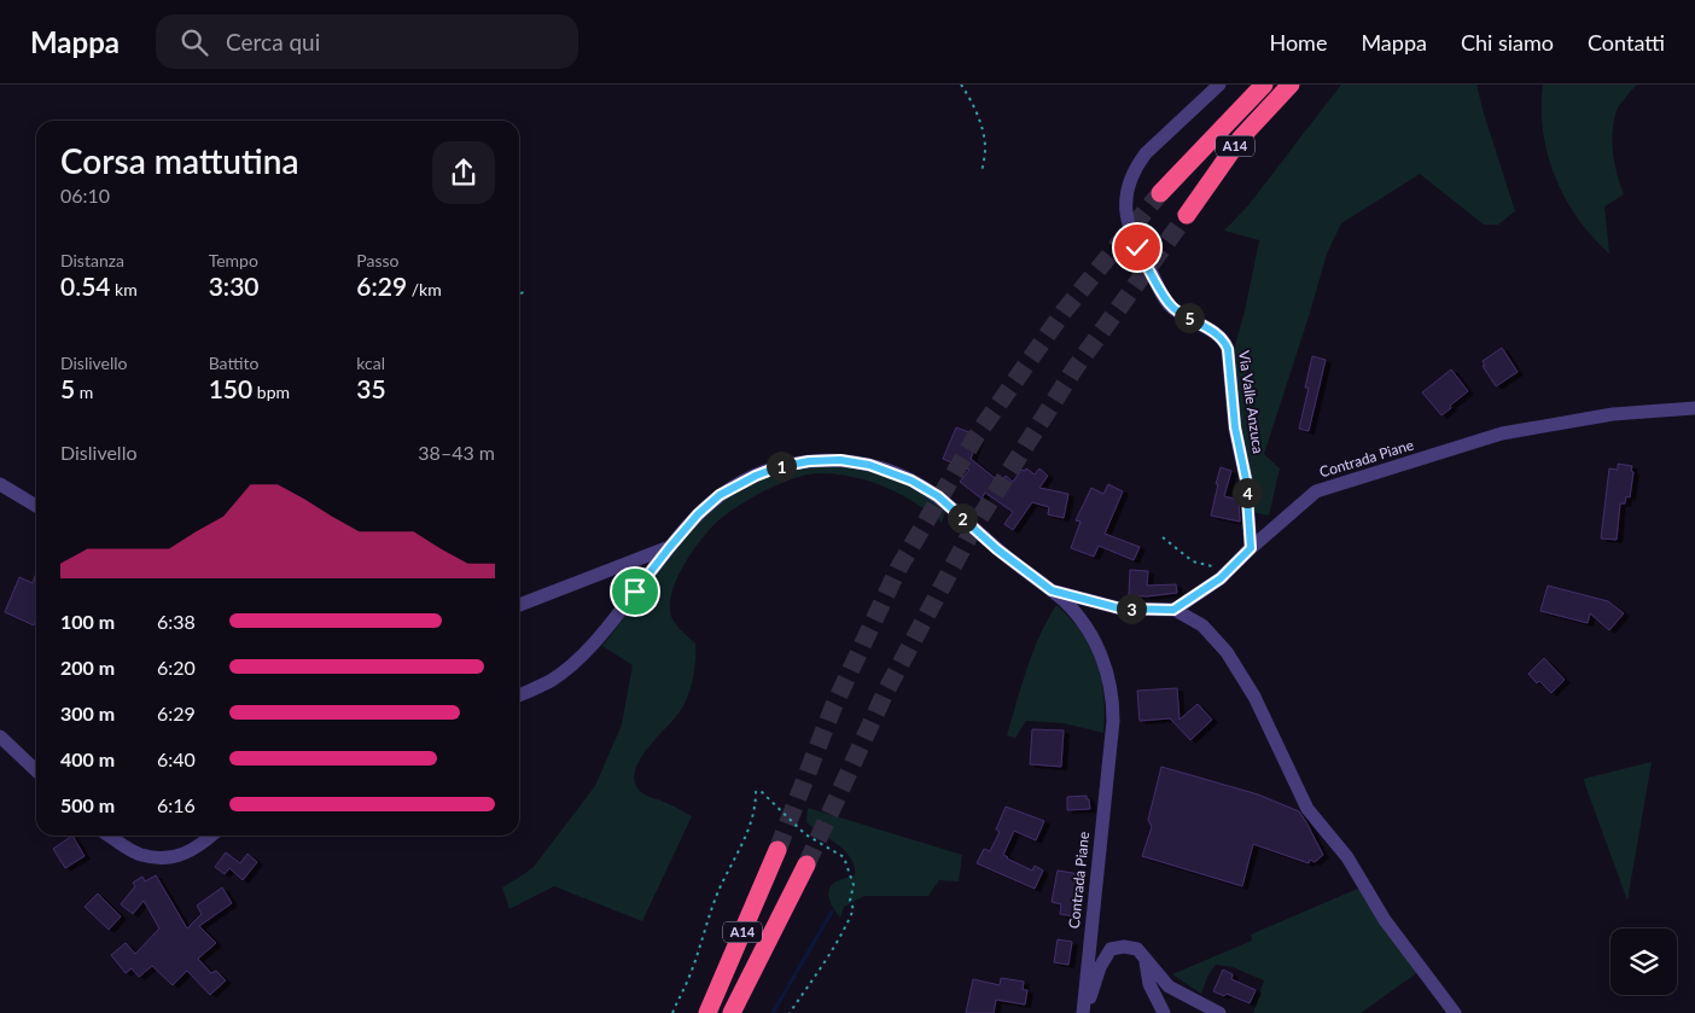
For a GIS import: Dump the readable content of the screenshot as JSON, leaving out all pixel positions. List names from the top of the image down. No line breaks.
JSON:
{"streets":{"highway":["A14"],"street":["Via Valle Anzuca","Contrada Piane"]},"crossings":[["Via Valle Anzuca","Contrada Piane"]],"page":{"header":"Mappa","search":"Cerca qui","nav":["Home","Mappa","Chi siamo","Contatti"],"heading":["Corsa mattutina","06:10"],"stats":[["Distanza","0.54 km"],["Tempo","3:30"],["Passo","6:29 /km"],["Dislivello","5 m"],["Battito","150 bpm"],["kcal","35"]],"pins":["5","1","4","2","3"],"chart":["Dislivello","38–43 m"],"list":[{"name":"100 m","note":"6:38"},{"name":"200 m","note":"6:20"},{"name":"300 m","note":"6:29"},{"name":"400 m","note":"6:40"},{"name":"500 m","note":"6:16"}]}}
